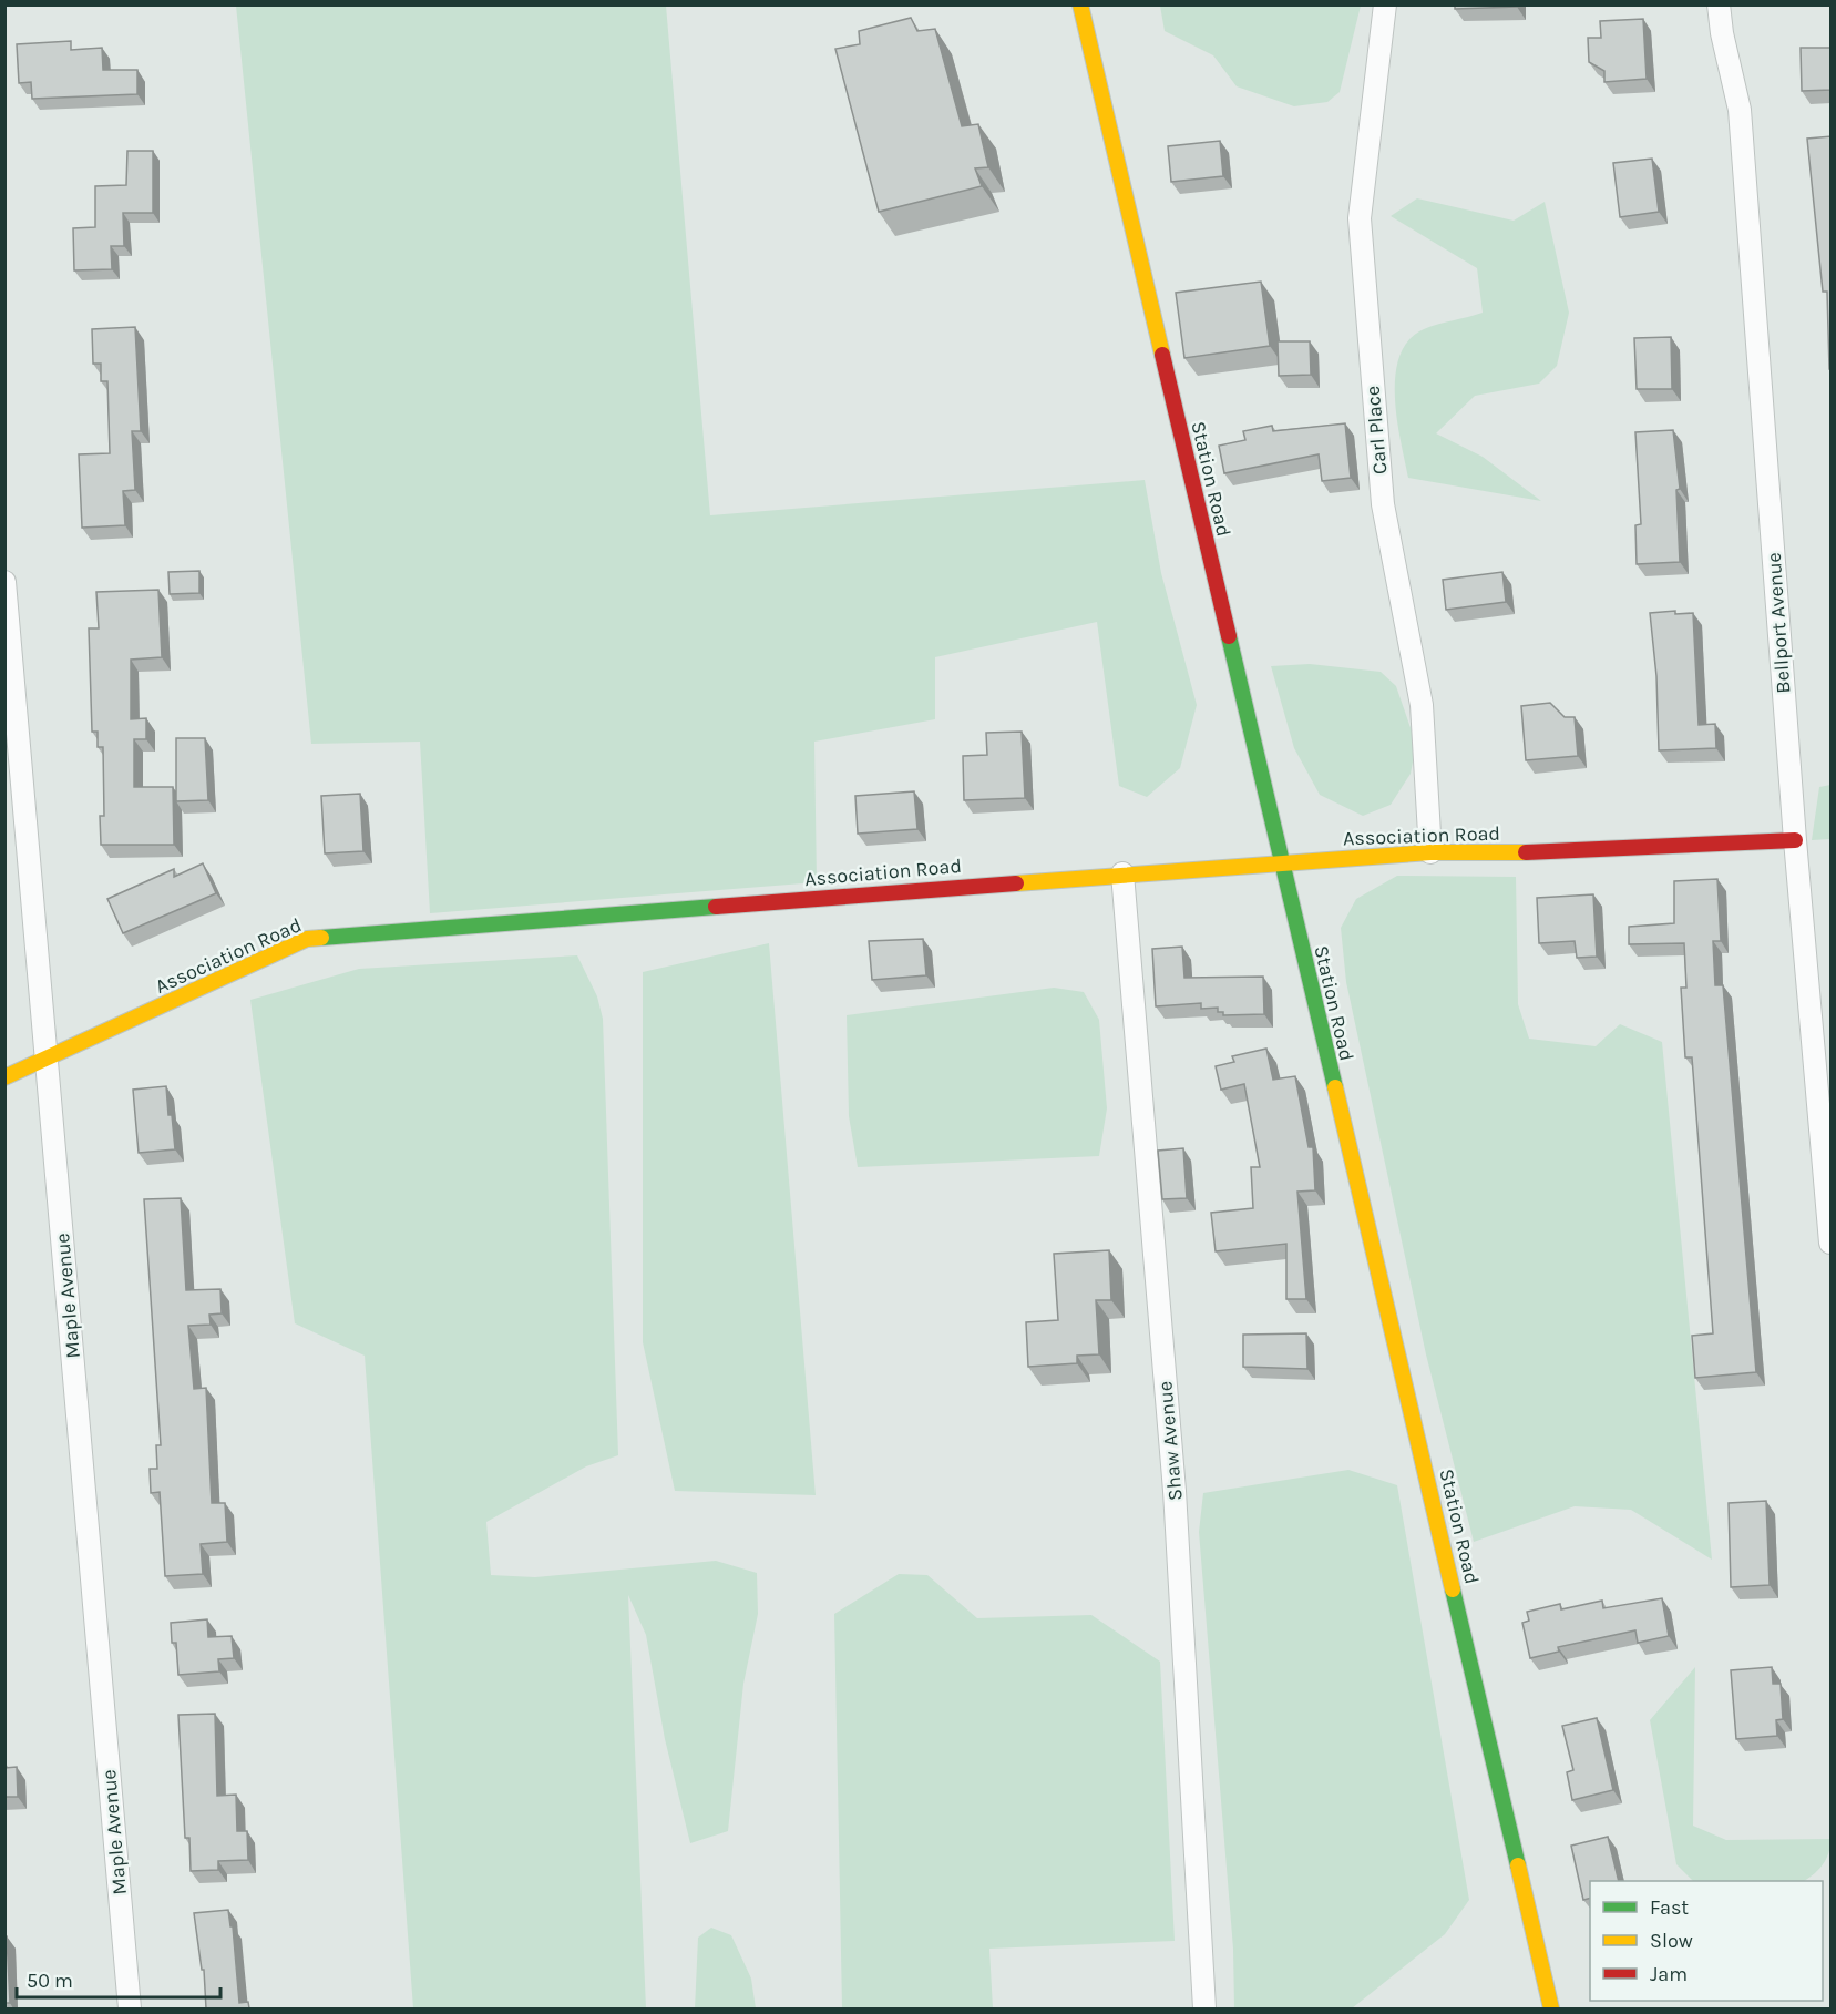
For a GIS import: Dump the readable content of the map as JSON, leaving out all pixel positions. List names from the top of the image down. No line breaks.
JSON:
{"streets":{"main road":["Station Road","Association Road"],"street":["Carl Place","Bellport Avenue","Maple Avenue","Shaw Avenue"]},"crossings":[["Carl Place","Association Road"],["Station Road","Association Road"],["Bellport Avenue","Association Road"],["Association Road","Maple Avenue"],["Association Road","Shaw Avenue"]],"legend":["Fast","Slow","Jam"],"scale_bar":"50 m"}
